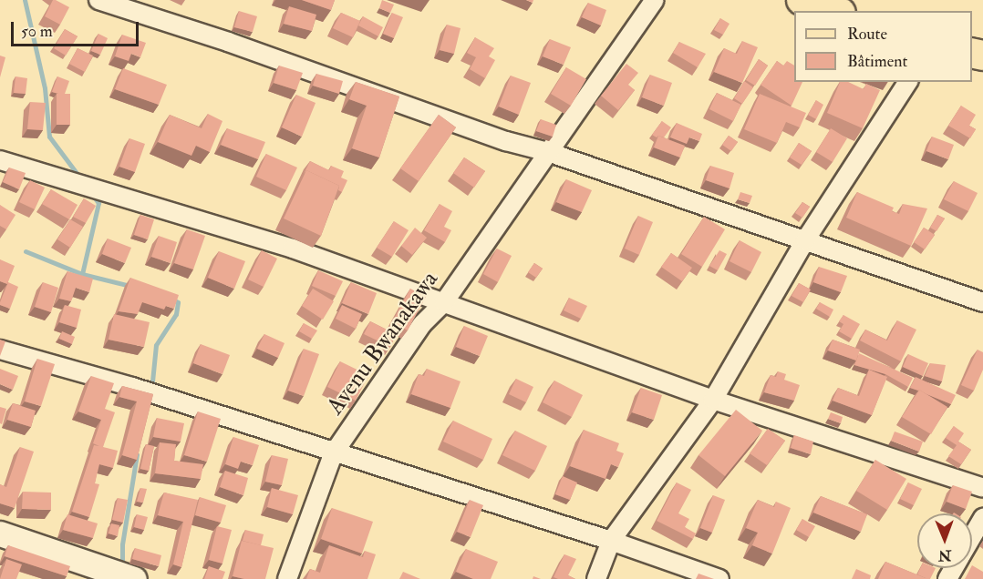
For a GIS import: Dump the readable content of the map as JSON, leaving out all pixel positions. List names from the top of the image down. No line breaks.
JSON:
{"streets":{"street":["Avenu Bwanakawa"]},"legend":["Route","Bâtiment"],"scale_bar":"50 m","north":"bottom"}
